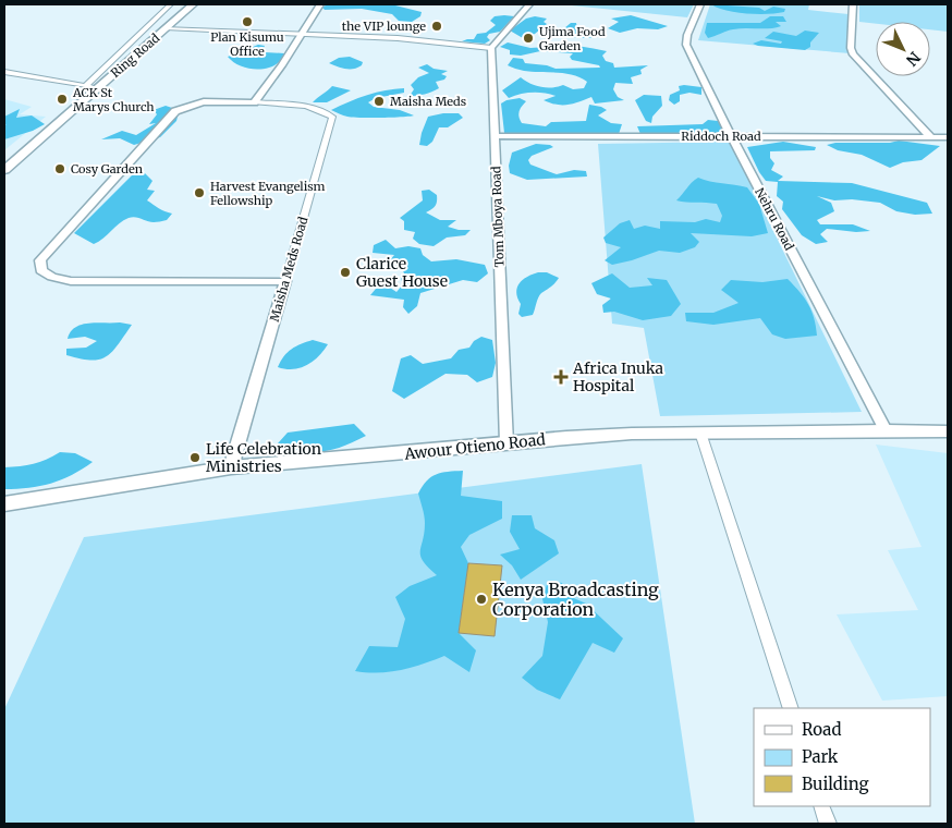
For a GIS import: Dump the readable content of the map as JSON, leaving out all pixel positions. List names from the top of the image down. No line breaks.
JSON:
{"streets":{"main road":["Ring Road","Awour Otieno Road"],"street":["Riddoch Road","Tom Mboya Road","Nehru Road","Maisha Meds Road"]},"crossings":[["Riddoch Road","Tom Mboya Road"],["Riddoch Road","Nehru Road"],["Tom Mboya Road","Awour Otieno Road"],["Nehru Road","Awour Otieno Road"],["Maisha Meds Road","Awour Otieno Road"]],"places":{"other":["Plan Kisumu Office","the VIP lounge","Ujima Food Garden","ACK St Marys Church","Maisha Meds","Cosy Garden","Harvest Evangelism Fellowship","Clarice Guest House","Life Celebration Ministries","Kenya Broadcasting Corporation"],"health":["Africa Inuka Hospital"]},"legend":["Road","Park","Building"],"north":"bottom right"}
